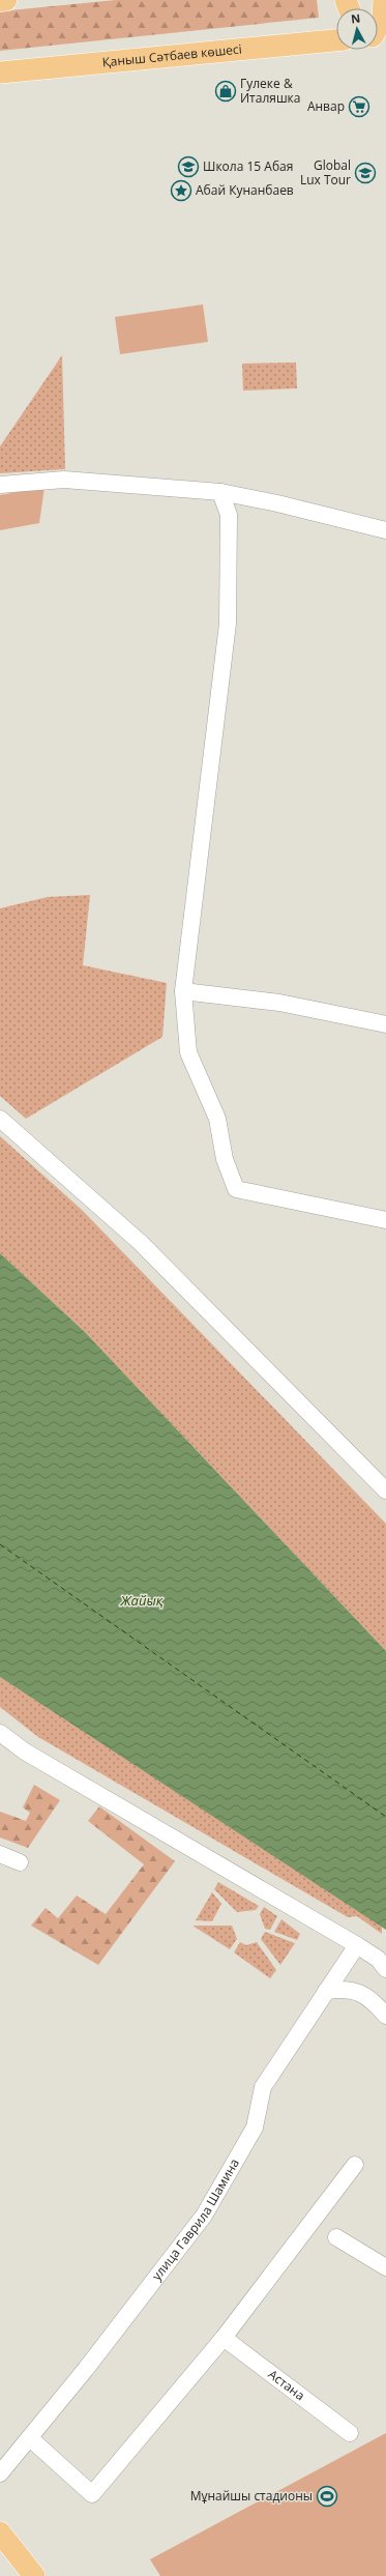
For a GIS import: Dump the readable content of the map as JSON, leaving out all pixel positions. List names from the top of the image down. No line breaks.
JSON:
{"streets":{"main road":["Қаныш Сәтбаев көшесі"],"street":["улица Гаврила Шамина","Астана"]},"water":["Жайық"],"places":{"shop":["Гулеке & Италяшка"],"supermarket":["Анвар"],"school or university":["Школа 15 Абая","Global Lux Tour"],"place":["Абай Кунанбаев"],"sports":["Мұнайшы стадионы"]},"north":"top"}
